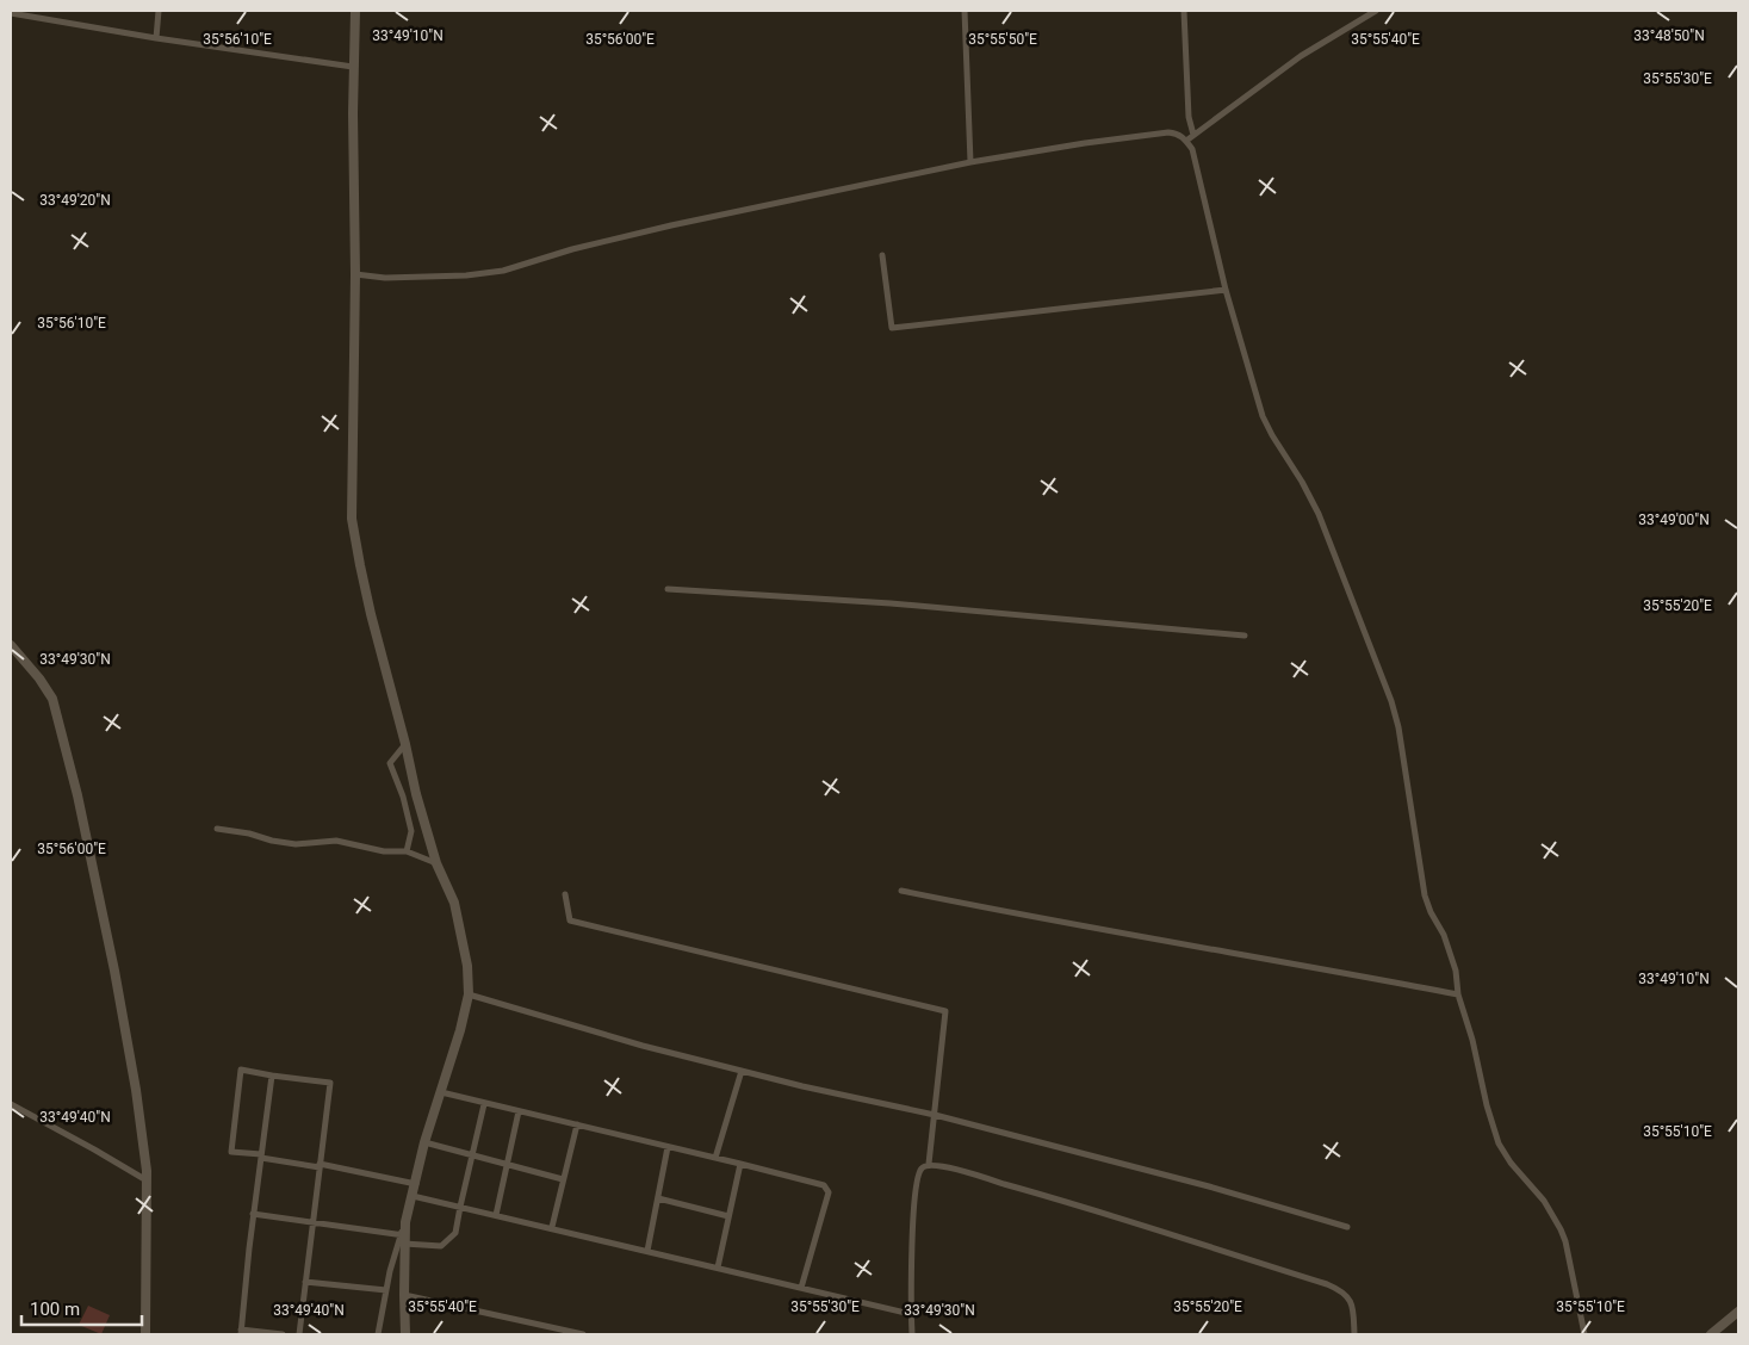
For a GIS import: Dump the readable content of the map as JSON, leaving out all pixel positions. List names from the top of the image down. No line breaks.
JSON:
{"scale_bar":"100 m","coordinates":["33°48'50\"N","33°49'10\"N","35°56'10\"E","35°55'50\"E","35°55'40\"E","35°56'00\"E","35°55'30\"E","33°49'20\"N","33°49'00\"N","35°55'20\"E","33°49'30\"N","33°49'40\"N","35°55'10\"E"]}
